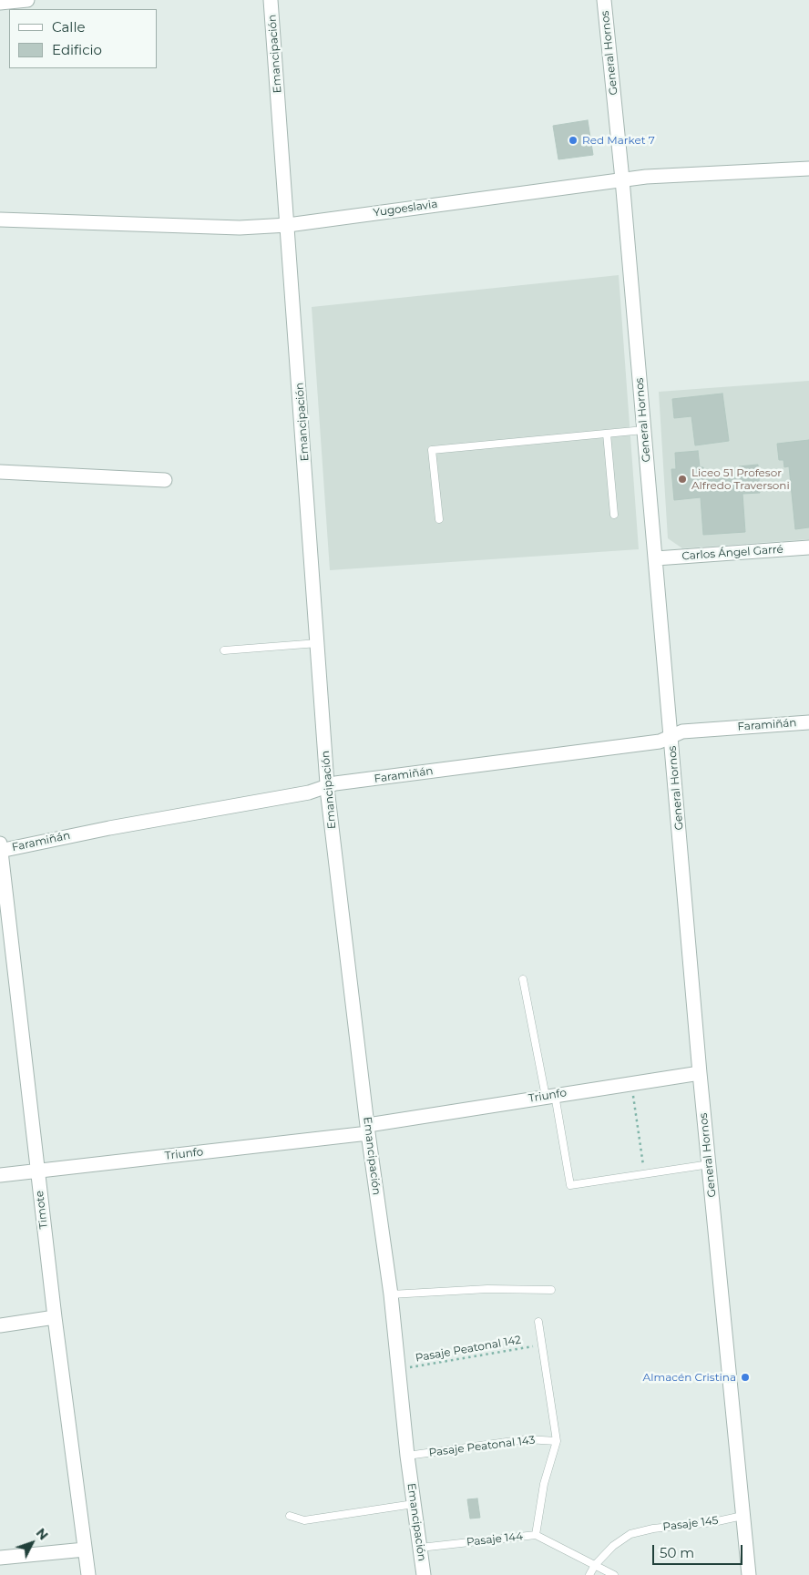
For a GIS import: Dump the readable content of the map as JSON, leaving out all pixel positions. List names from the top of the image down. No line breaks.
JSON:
{"streets":{"street":["General Hornos","Emancipación","Yugoeslavia","Carlos Ángel Garré","Faramiñán","Triunfo","Timote"],"lane":["Pasaje Peatonal 143","Pasaje 145","Pasaje 144"],"path":["Pasaje Peatonal 142"]},"crossings":[["General Hornos","Yugoeslavia"],["General Hornos","Carlos Ángel Garré"],["General Hornos","Faramiñán"],["General Hornos","Triunfo"],["General Hornos","Pasaje 145"],["Emancipación","Yugoeslavia"],["Emancipación","Faramiñán"],["Emancipación","Triunfo"],["Emancipación","Pasaje Peatonal 142"],["Emancipación","Pasaje Peatonal 143"],["Emancipación","Pasaje 144"],["Faramiñán","Timote"],["Triunfo","Timote"],["Pasaje 145","Pasaje 144"]],"places":["Red Market 7","Liceo 51 Profesor Alfredo Traversoni","Almacén Cristina"],"legend":["Calle","Edificio"],"scale_bar":"50 m","north":"top right"}
